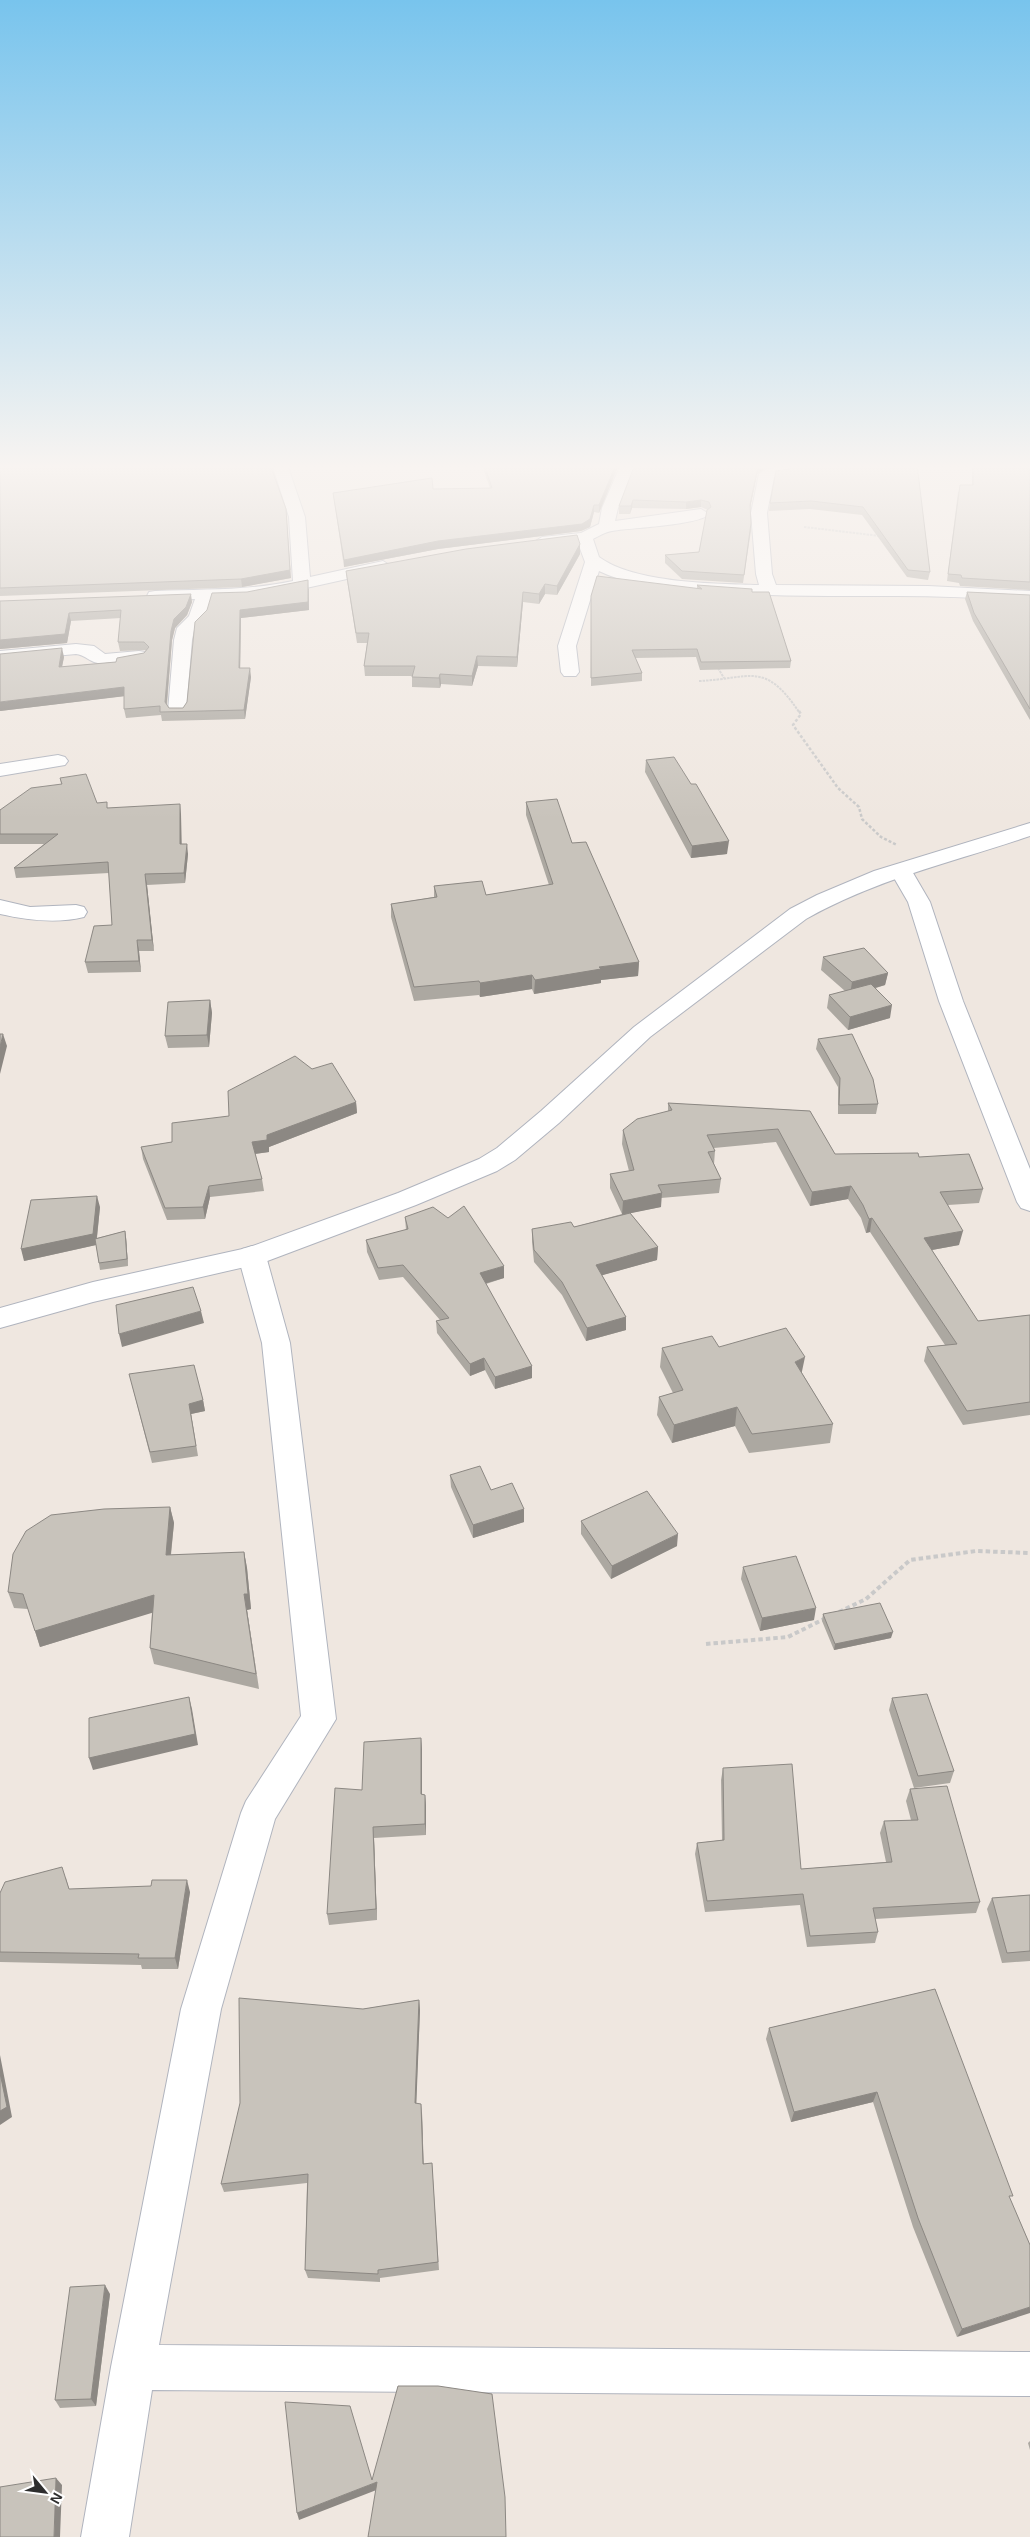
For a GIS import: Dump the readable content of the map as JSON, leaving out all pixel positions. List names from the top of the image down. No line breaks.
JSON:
{"north":"bottom right"}
